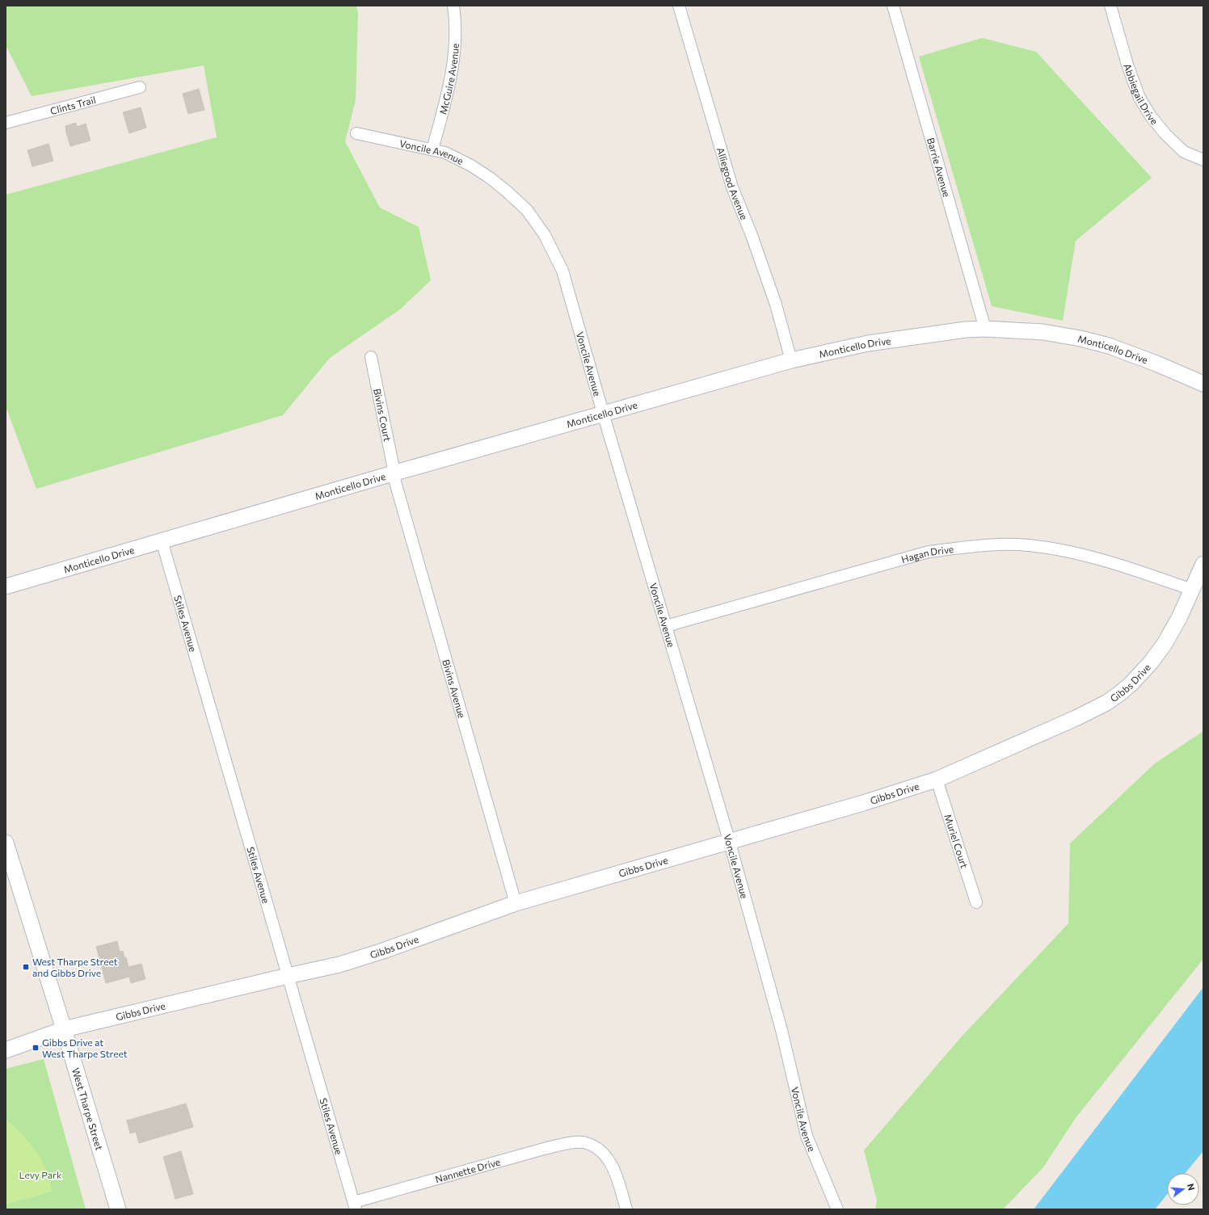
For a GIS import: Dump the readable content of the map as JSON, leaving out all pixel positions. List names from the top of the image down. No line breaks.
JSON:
{"streets":{"street":["McGuire Avenue","Abbiegail Drive","Clints Trail","Voncile Avenue","Barrie Avenue","Alliegood Avenue","Monticello Drive","Bivins Court","Hagan Drive","Stiles Avenue","Gibbs Drive","Bivins Avenue","Muriel Court","West Tharpe Street","Nannette Drive"]},"crossings":[["McGuire Avenue","Voncile Avenue"],["Voncile Avenue","Monticello Drive"],["Voncile Avenue","Hagan Drive"],["Voncile Avenue","Gibbs Drive"],["Barrie Avenue","Monticello Drive"],["Alliegood Avenue","Monticello Drive"],["Monticello Drive","Bivins Court"],["Monticello Drive","Stiles Avenue"],["Monticello Drive","Bivins Avenue"],["Bivins Court","Bivins Avenue"],["Hagan Drive","Gibbs Drive"],["Stiles Avenue","Gibbs Drive"],["Stiles Avenue","Nannette Drive"],["Gibbs Drive","Bivins Avenue"],["Gibbs Drive","Muriel Court"],["Gibbs Drive","West Tharpe Street"]],"parks":["Levy Park"],"places":{"transit":["West Tharpe Street and Gibbs Drive","Gibbs Drive at West Tharpe Street"]},"north":"right"}
